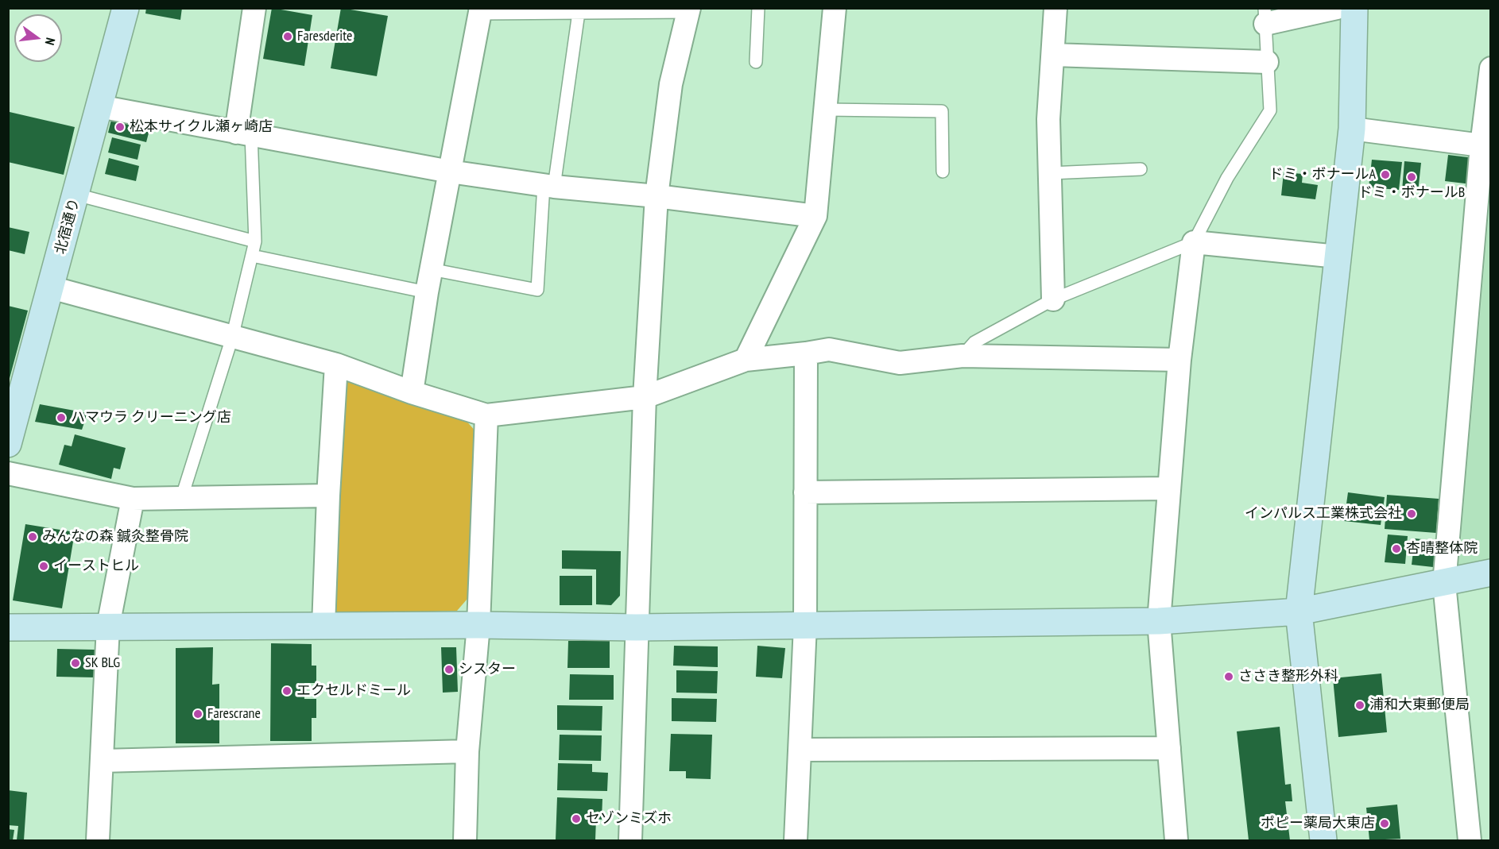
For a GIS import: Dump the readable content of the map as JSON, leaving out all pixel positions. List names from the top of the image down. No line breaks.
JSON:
{"streets":{"street":["北宿通り"]},"places":["Faresderite","松本サイクル瀬ヶ崎店","ドミ・ボナールA","ドミ・ボナールB","ハマウラ クリーニング店","インパルス工業株式会社","みんなの森 鍼灸整骨院","杏晴整体院","イーストヒル","SK BLG","シスター","ささき整形外科","エクセルドミール","浦和大東郵便局","Farescrane","セゾンミズホ","ポピー薬局大東店"],"north":"right"}
